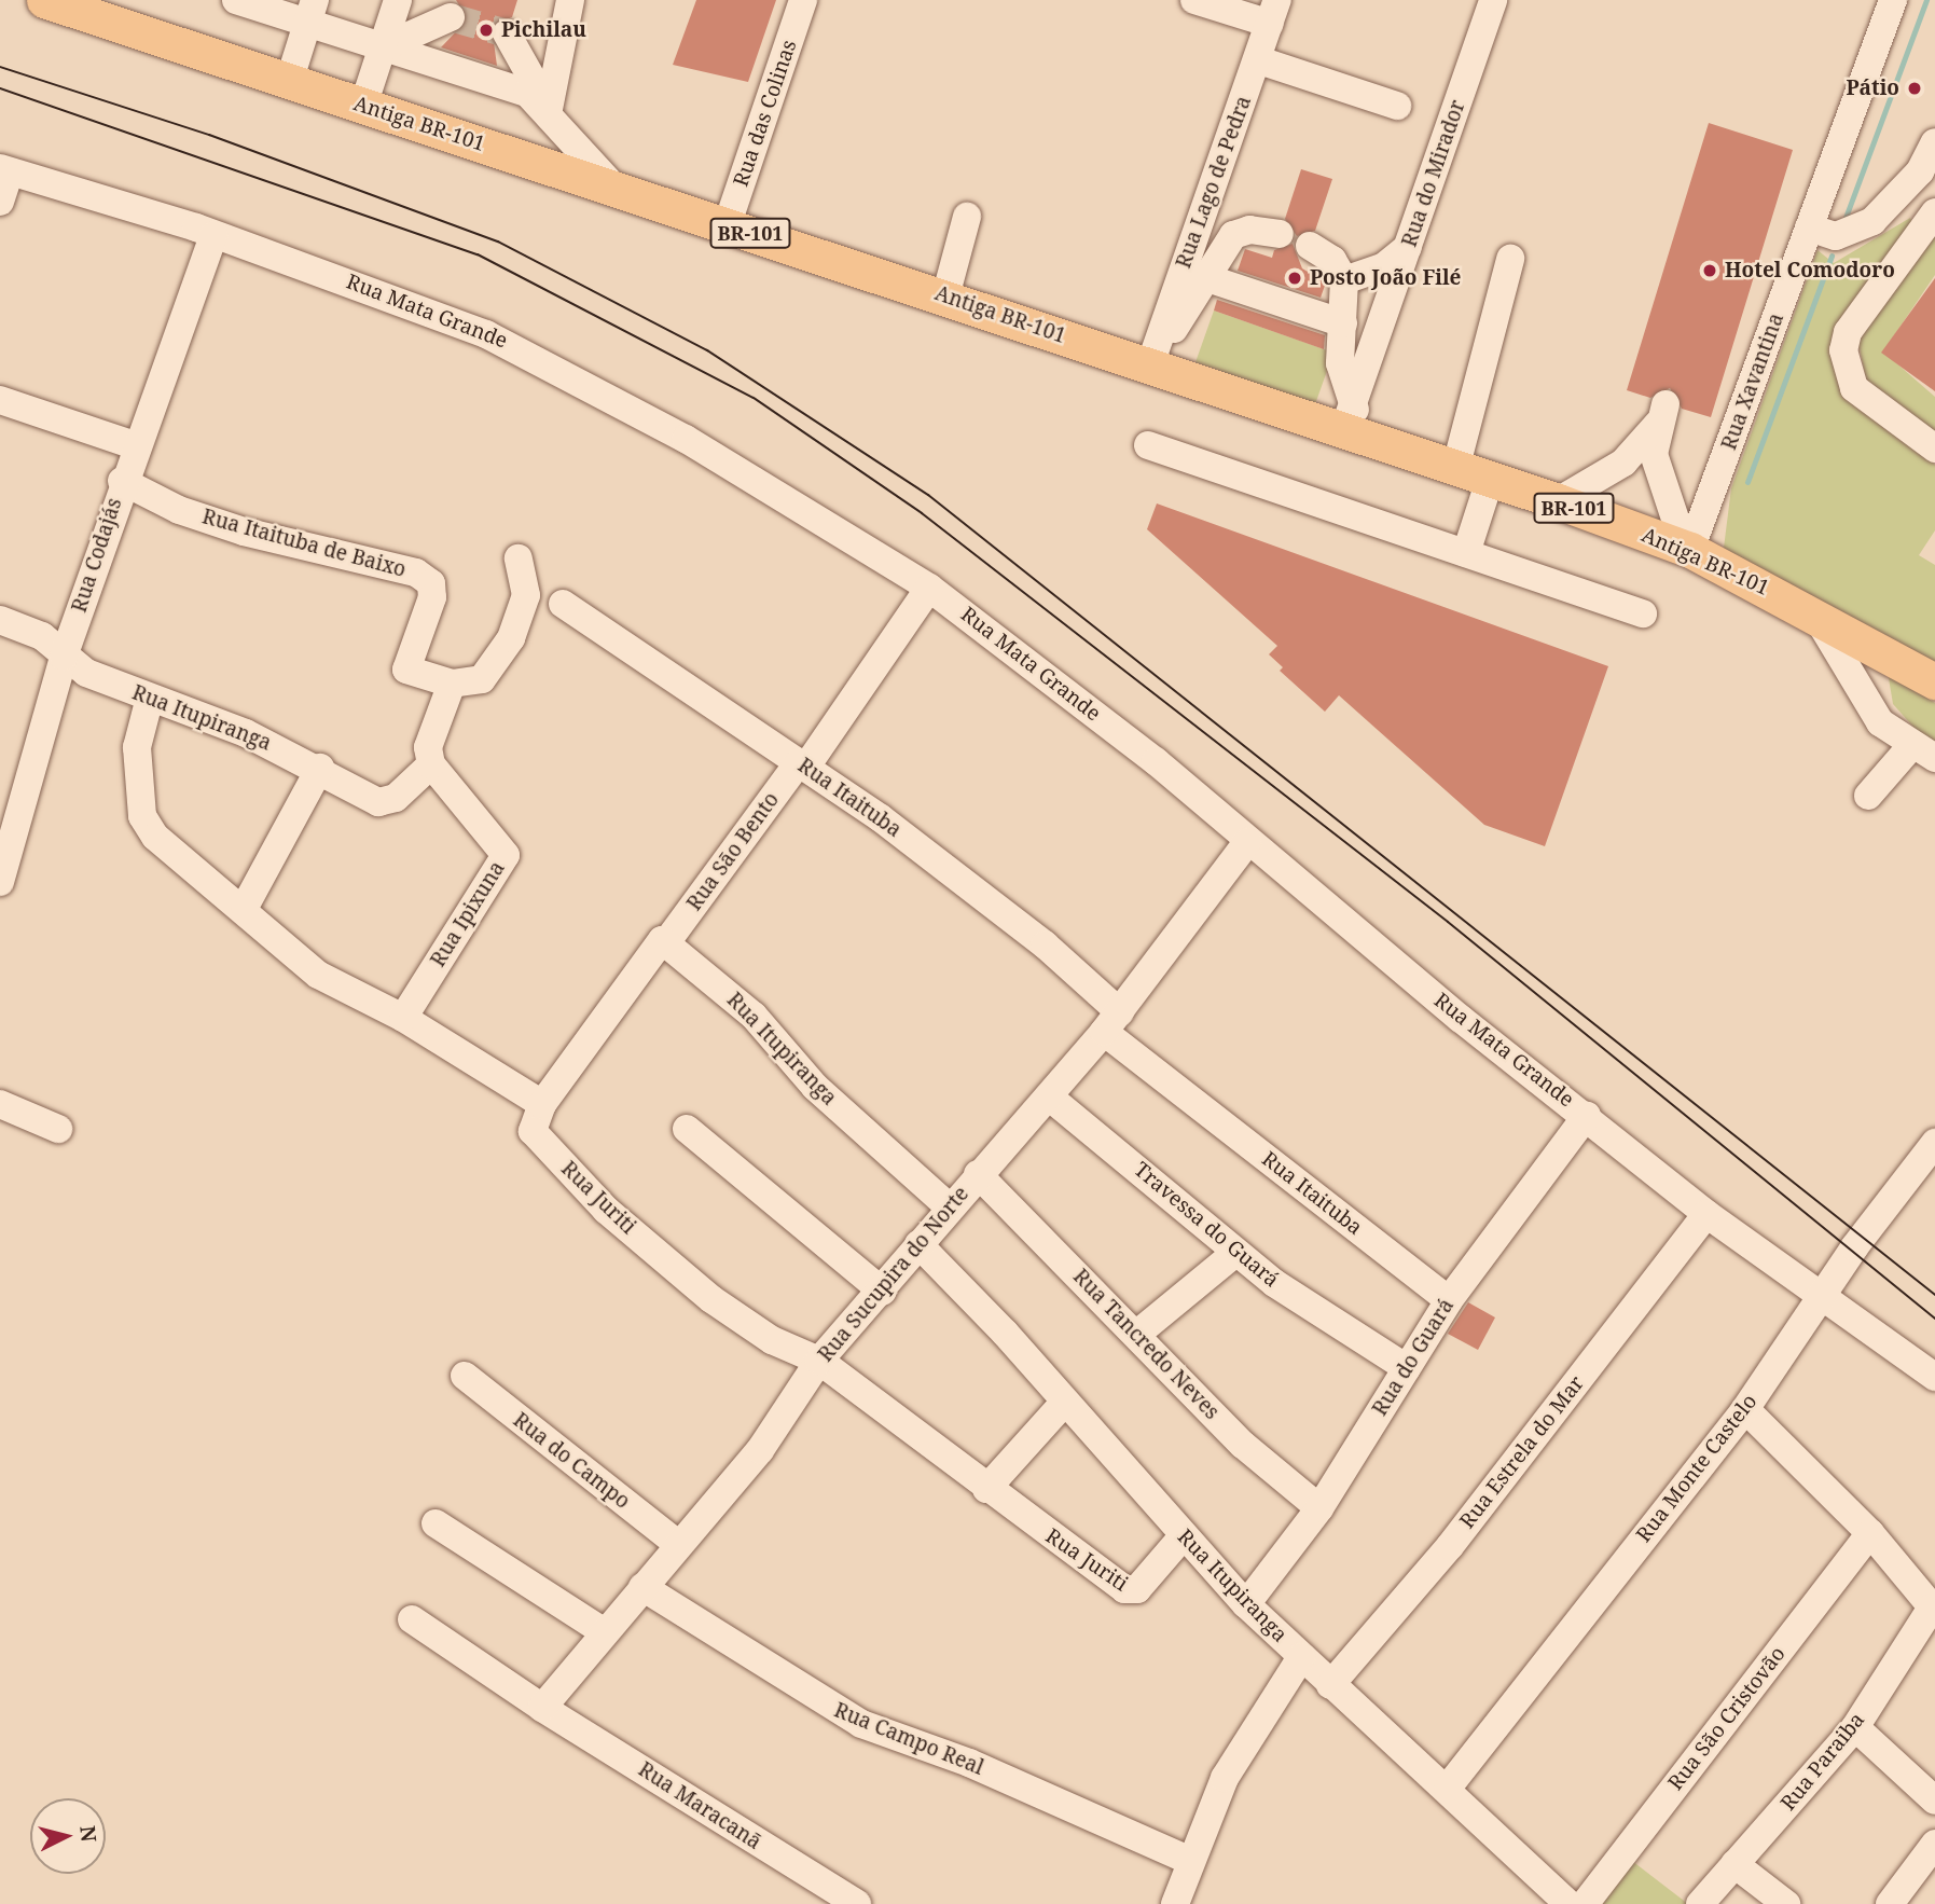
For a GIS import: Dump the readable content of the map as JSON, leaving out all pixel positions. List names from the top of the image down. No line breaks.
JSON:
{"streets":{"main road":["Antiga BR-101","BR-101"],"street":["Rua das Colinas","Rua do Mirador","Rua Lago de Pedra","Rua Mata Grande","Rua Xavantina","Rua Itaituba de Baixo","Rua Codajás","Rua Itupiranga","Rua Itaituba","Rua São Bento","Rua Ipixuna","Rua Juriti","Travessa do Guará","Rua Sucupira do Norte","Rua Tancredo Neves","Rua do Guará","Rua Estrela do Mar","Rua do Campo","Rua Monte Castelo","Rua São Cristovão","Rua Campo Real","Rua Paraiba","Rua Maracanã"]},"crossings":[["Rua das Colinas","Antiga BR-101"],["Antiga BR-101","Rua do Mirador"],["Antiga BR-101","Rua Lago de Pedra"],["Antiga BR-101","Rua Xavantina"],["Rua Mata Grande","Rua Codajás"],["Rua Mata Grande","Rua São Bento"],["Rua Mata Grande","Rua Sucupira do Norte"],["Rua Mata Grande","Rua do Guará"],["Rua Mata Grande","Rua Estrela do Mar"],["Rua Mata Grande","Rua Monte Castelo"],["Rua Itaituba de Baixo","Rua Codajás"],["Rua Codajás","Rua Itupiranga"],["Rua Itupiranga","Rua São Bento"],["Rua Itupiranga","Rua Ipixuna"],["Rua Itupiranga","Rua Juriti"],["Rua Itupiranga","Rua Sucupira do Norte"],["Rua Itupiranga","Rua do Guará"],["Rua Itupiranga","Rua Estrela do Mar"],["Rua Itupiranga","Rua Monte Castelo"],["Rua Itaituba","Rua São Bento"],["Rua Itaituba","Rua Sucupira do Norte"],["Rua Itaituba","Rua do Guará"],["Rua São Bento","Rua Juriti"],["Rua Juriti","Rua Sucupira do Norte"],["Travessa do Guará","Rua Sucupira do Norte"],["Travessa do Guará","Rua do Guará"],["Rua Sucupira do Norte","Rua Tancredo Neves"],["Rua Sucupira do Norte","Rua do Campo"],["Rua Sucupira do Norte","Rua Campo Real"],["Rua Sucupira do Norte","Rua Maracanã"],["Rua Tancredo Neves","Rua do Guará"]],"places":["Pichilau","Pátio","Hotel Comodoro","Posto João Filé"],"north":"right"}
